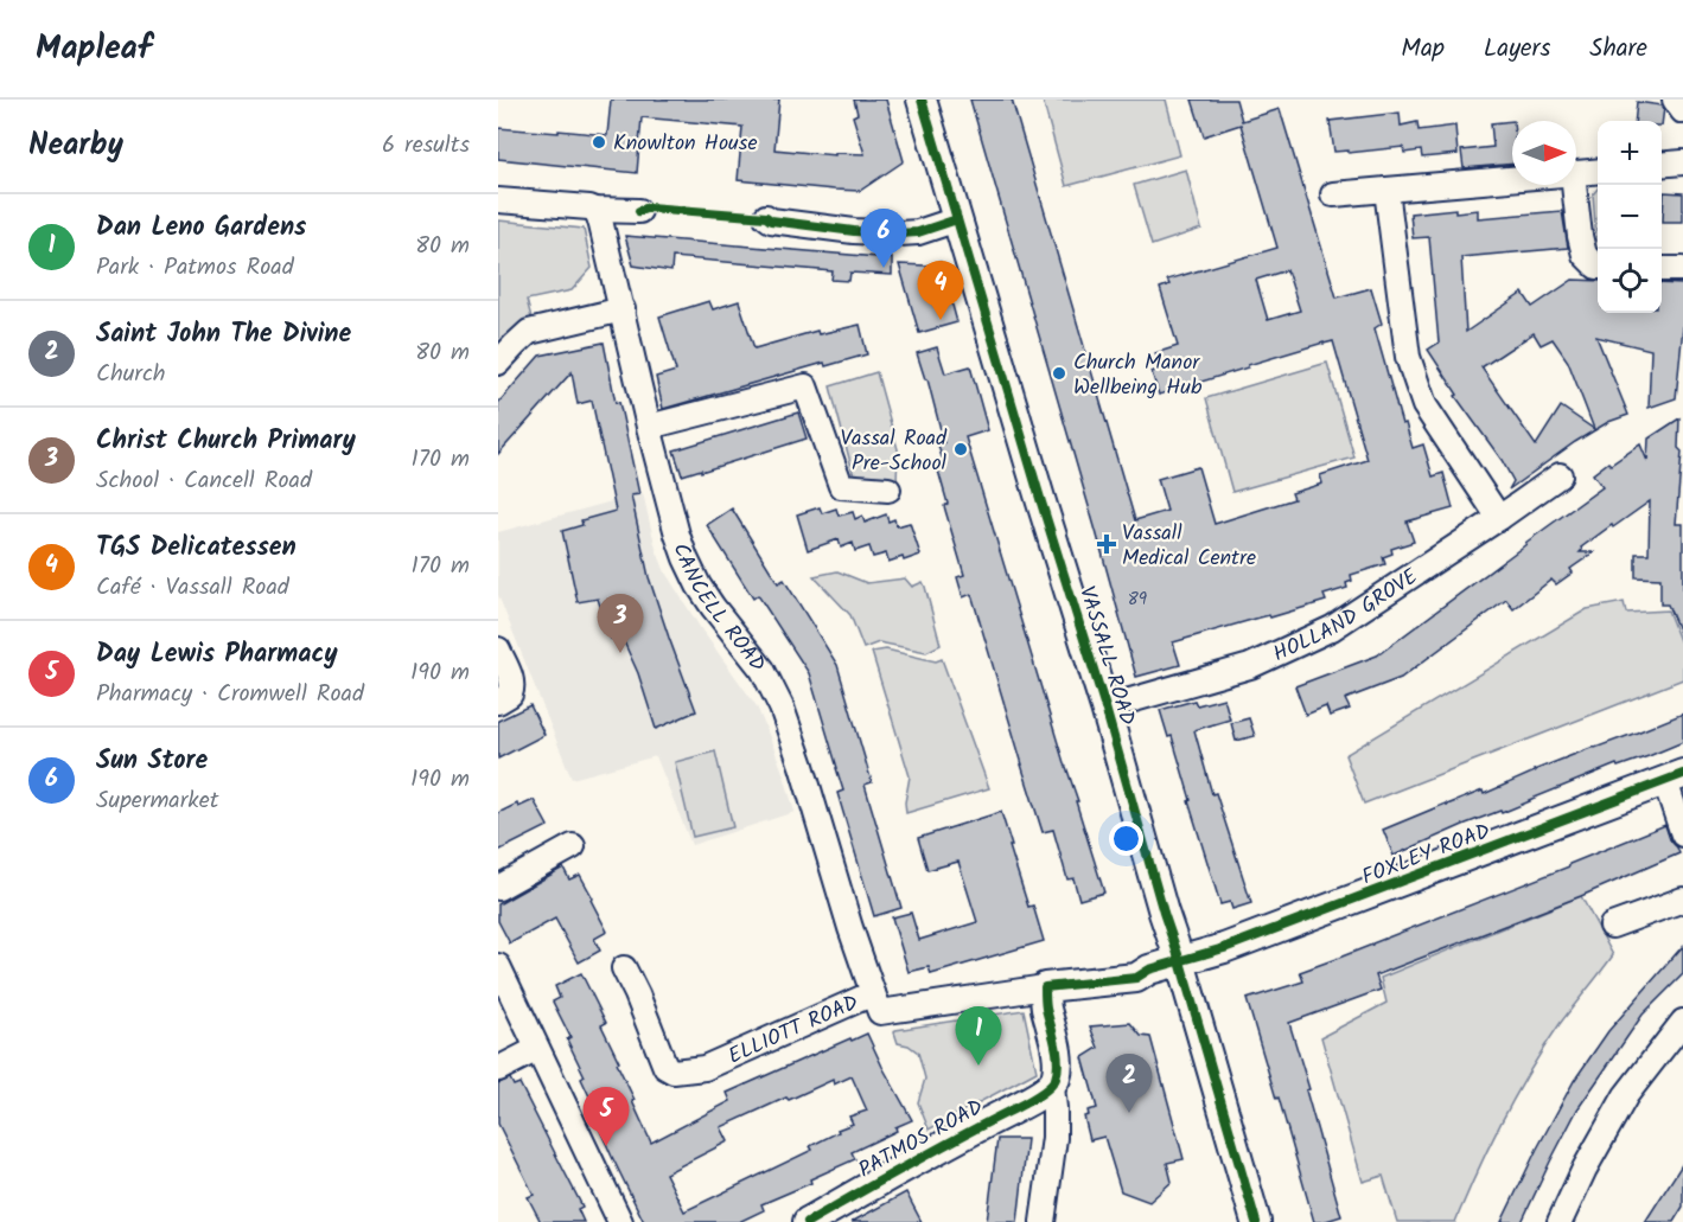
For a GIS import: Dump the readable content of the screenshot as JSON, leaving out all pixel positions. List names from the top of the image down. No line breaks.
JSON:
{"streets":{"street":["CANCELL ROAD","HOLLAND GROVE","VASSALL ROAD","FOXLEY ROAD","ELLIOTT ROAD","PATMOS ROAD"]},"crossings":[["CANCELL ROAD","ELLIOTT ROAD"],["HOLLAND GROVE","VASSALL ROAD"],["VASSALL ROAD","FOXLEY ROAD"],["VASSALL ROAD","ELLIOTT ROAD"],["FOXLEY ROAD","ELLIOTT ROAD"]],"places":{"other":["Knowlton House","Church Manor Wellbeing Hub","Vassal Road Pre-School"],"health":["Vassall Medical Centre"]},"house_numbers":["89"],"north":"right","page":{"header":"Mapleaf","nav":["Map","Layers","Share"],"heading":["Nearby","6 results"],"map_buttons":["+","−"],"list":[{"mark":"1","name":"Dan Leno Gardens","note":"Park · Patmos Road","value":"80 m"},{"mark":"2","name":"Saint John The Divine","note":"Church","value":"80 m"},{"mark":"3","name":"Christ Church Primary","note":"School · Cancell Road","value":"170 m"},{"mark":"4","name":"TGS Delicatessen","note":"Café · Vassall Road","value":"170 m"},{"mark":"5","name":"Day Lewis Pharmacy","note":"Pharmacy · Cromwell Road","value":"190 m"},{"mark":"6","name":"Sun Store","note":"Supermarket","value":"190 m"}],"pins":["6","4","3","1","2","5"]}}
